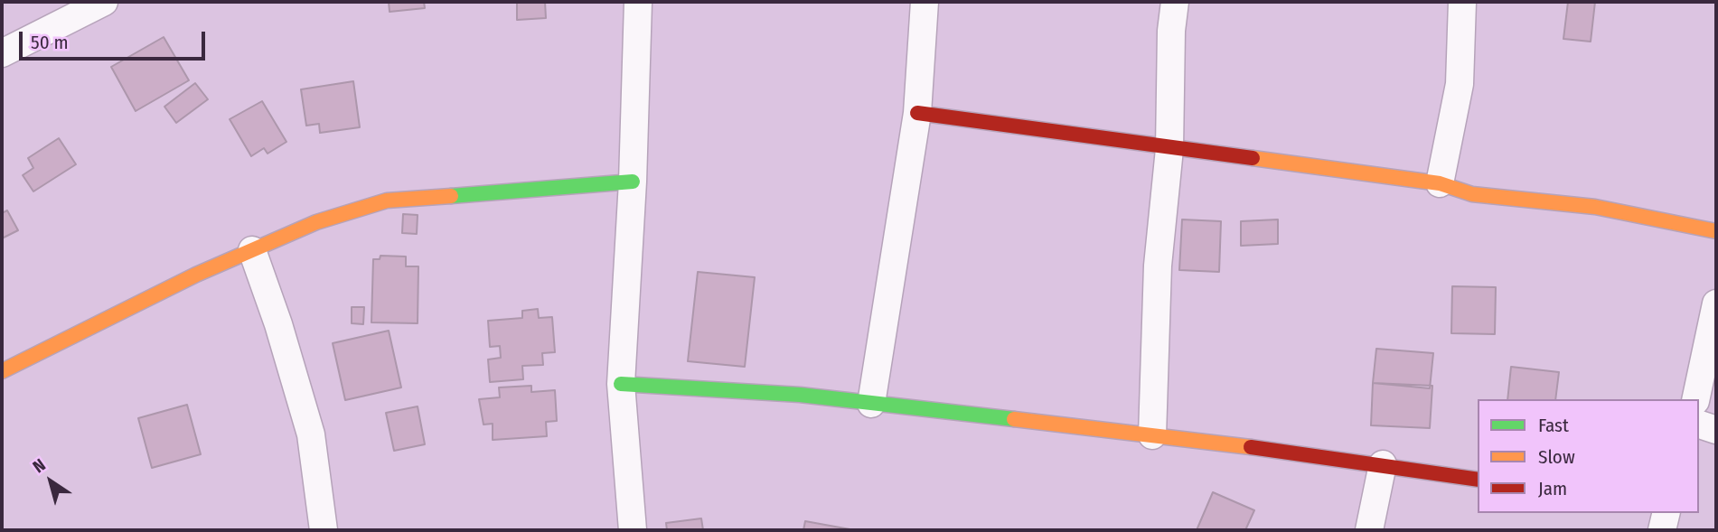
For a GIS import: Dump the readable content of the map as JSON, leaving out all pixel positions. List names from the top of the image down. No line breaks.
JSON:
{"legend":["Fast","Slow","Jam"],"scale_bar":"50 m","north":"top left"}
